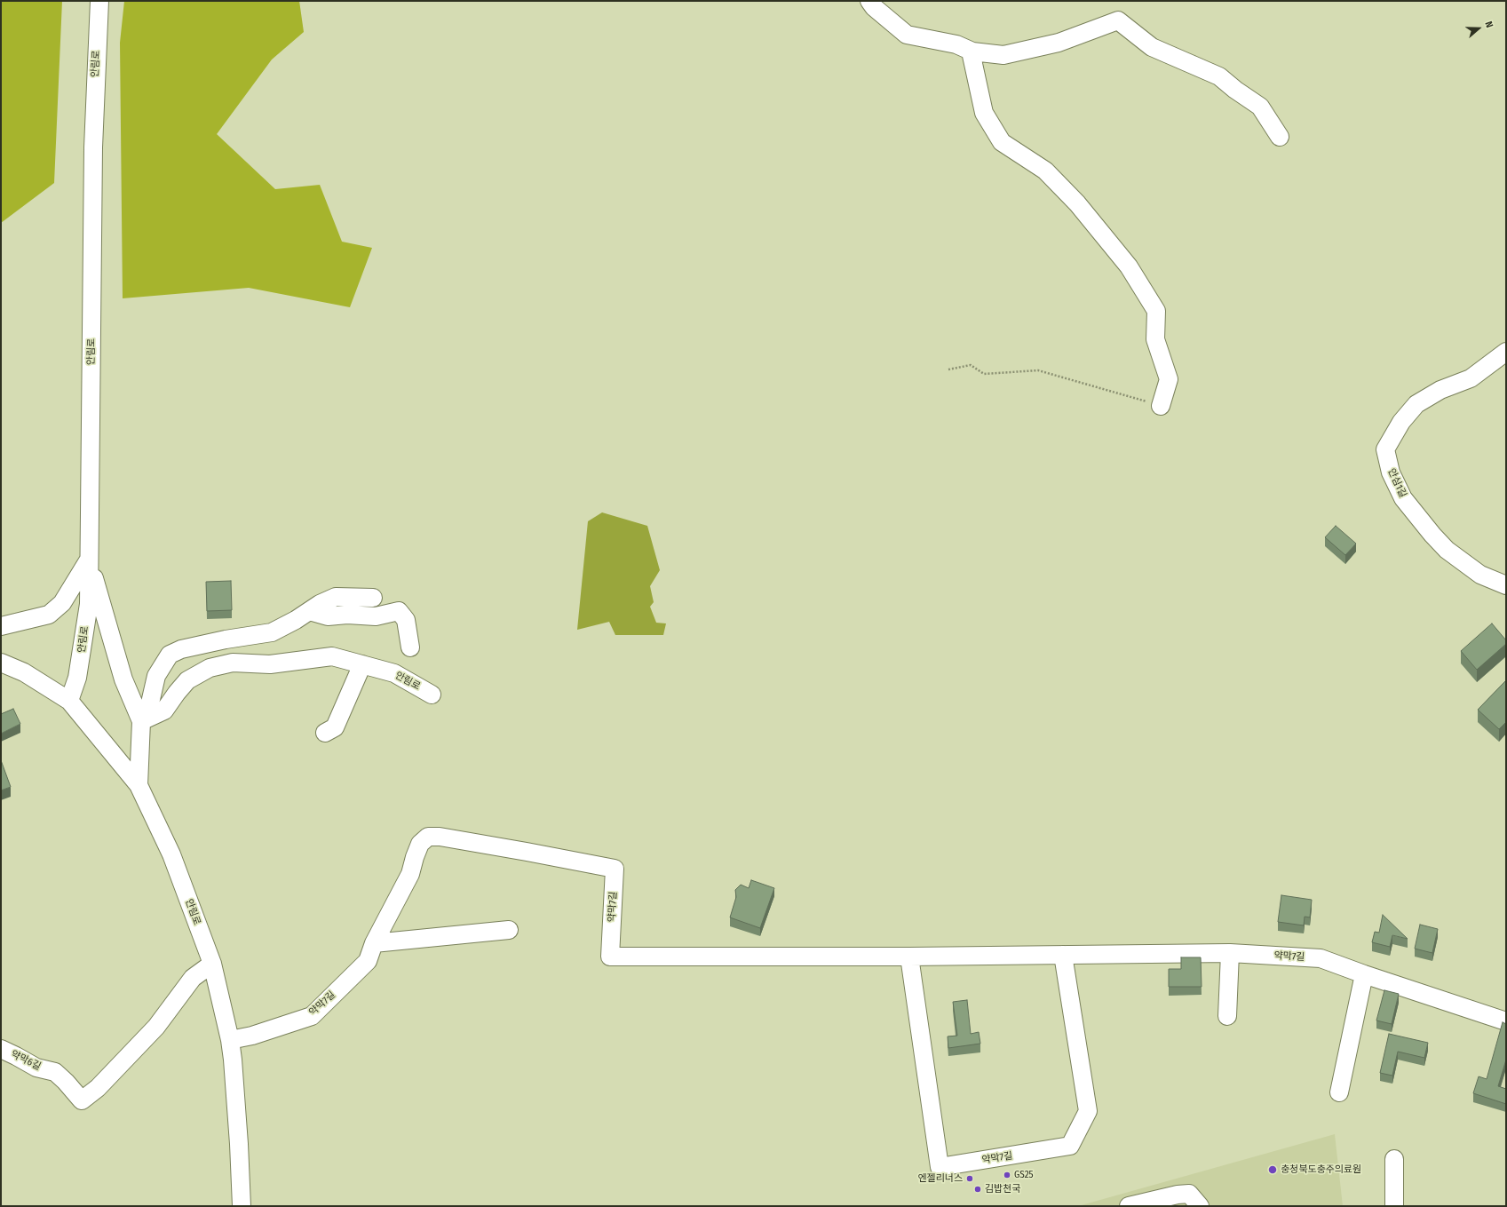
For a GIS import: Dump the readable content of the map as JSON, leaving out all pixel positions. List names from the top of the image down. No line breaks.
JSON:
{"streets":{"street":["안림로","안심1길","약막7길","약막6길"]},"crossings":[["안림로","약막7길"],["안림로","약막6길"]],"places":["충청북도충주의료원","GS25","엔젤리너스","김밥천국"],"north":"right"}
